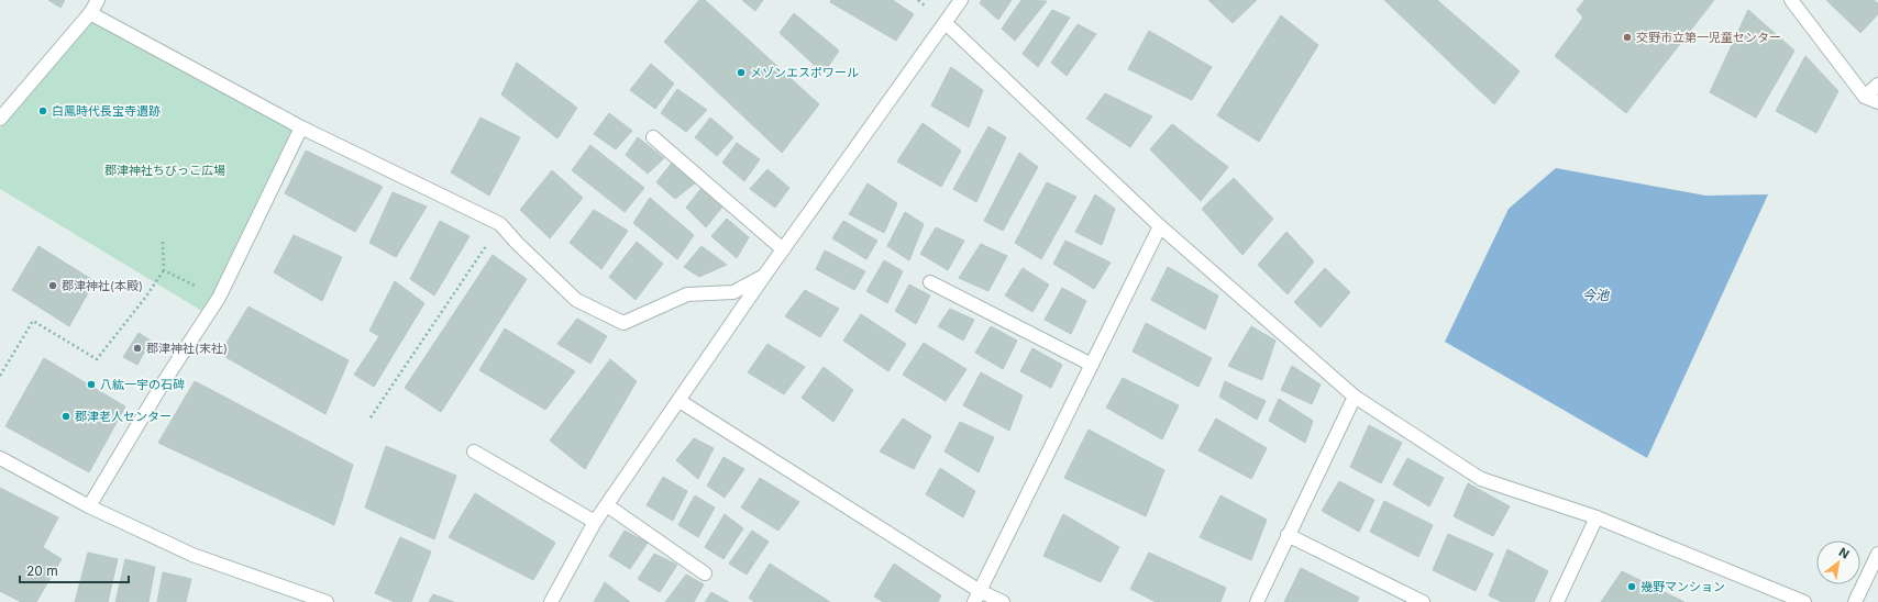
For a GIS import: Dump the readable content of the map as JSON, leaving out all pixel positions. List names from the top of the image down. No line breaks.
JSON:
{"water":["今池"],"parks":["郡津神社ちびっこ広場"],"places":["交野市立第一児童センター","メゾンエスポワール","白鳳時代長宝寺遺跡","郡津神社(本殿)","郡津神社(末社)","八紘一宇の石碑","郡津老人センター","幾野マンション"],"scale_bar":"20 m","north":"top right"}
